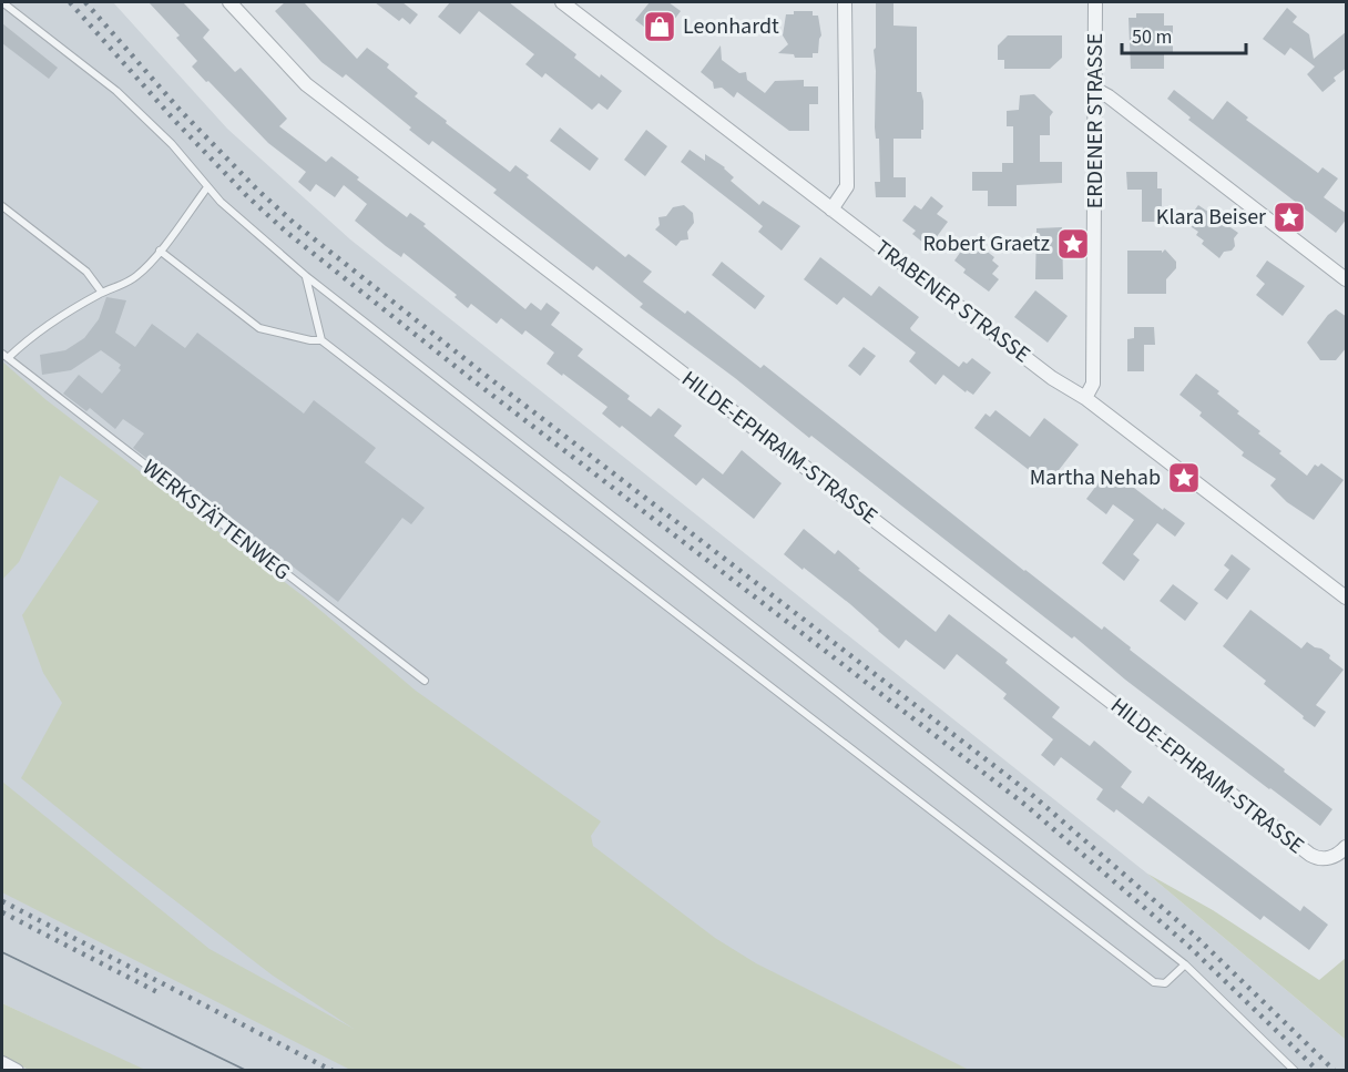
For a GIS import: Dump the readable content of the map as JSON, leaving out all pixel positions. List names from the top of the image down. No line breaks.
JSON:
{"streets":{"street":["ERDENER STRASSE","TRABENER STRASSE","HILDE-EPHRAIM-STRASSE"],"lane":["WERKSTÄTTENWEG"]},"crossings":[["ERDENER STRASSE","TRABENER STRASSE"]],"places":{"shop":["Leonhardt"],"place":["Klara Beiser","Robert Graetz","Martha Nehab"]},"scale_bar":"50 m"}
